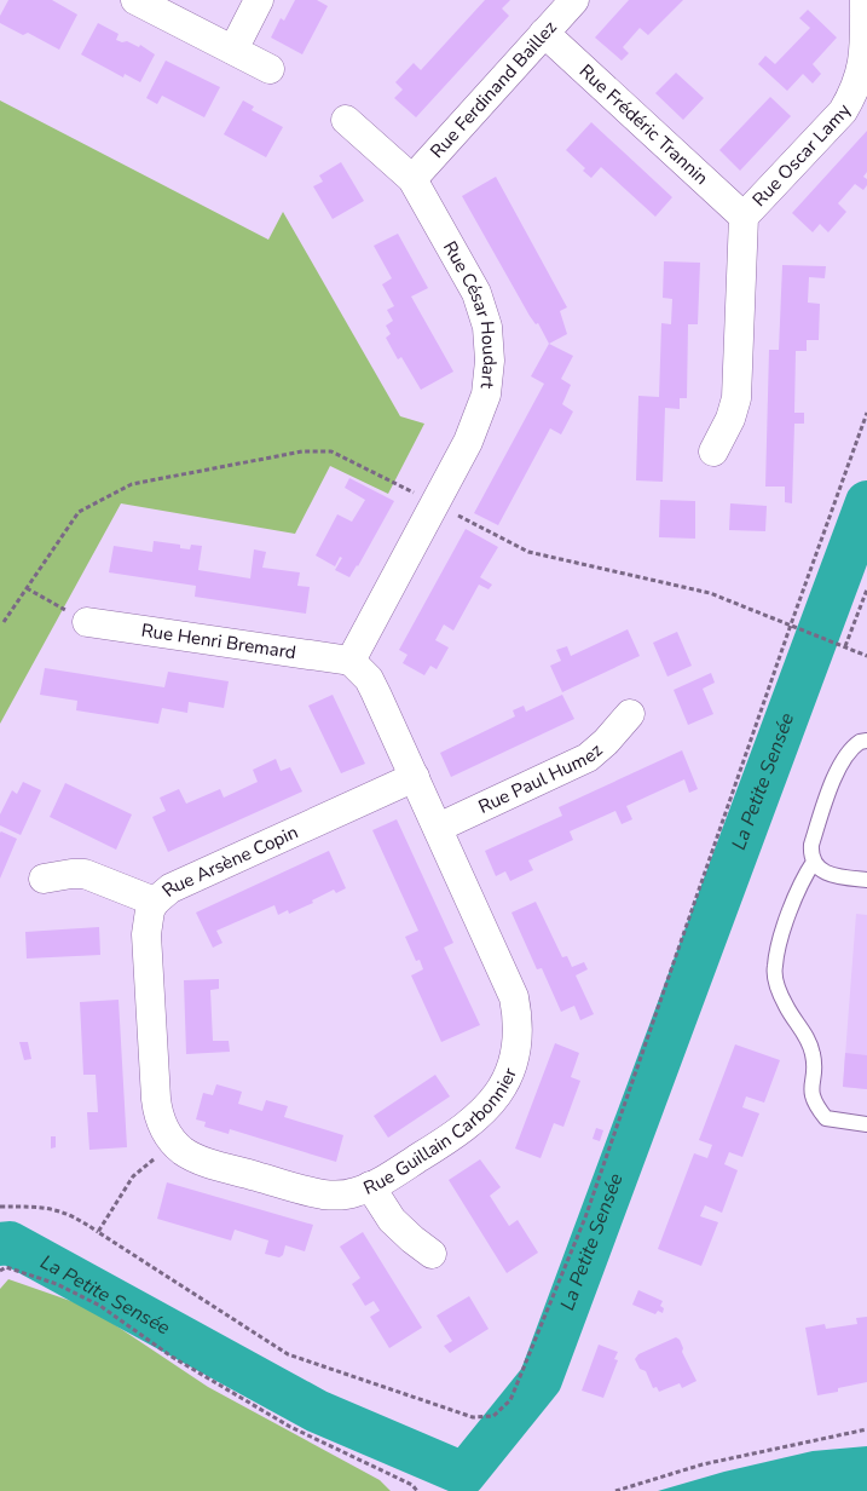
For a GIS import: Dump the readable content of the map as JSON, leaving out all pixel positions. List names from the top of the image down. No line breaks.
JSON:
{"streets":{"street":["Rue Ferdinand Baillez","Rue Frédéric Trannin","Rue Oscar Lamy","Rue César Houdart","Rue Henri Bremard","Rue Paul Humez","Rue Arsène Copin","Rue Guillain Carbonnier"]},"crossings":[["Rue Ferdinand Baillez","Rue Frédéric Trannin"],["Rue Ferdinand Baillez","Rue César Houdart"],["Rue Frédéric Trannin","Rue Oscar Lamy"],["Rue César Houdart","Rue Henri Bremard"],["Rue César Houdart","Rue Guillain Carbonnier"],["Rue Henri Bremard","Rue Guillain Carbonnier"],["Rue Paul Humez","Rue Guillain Carbonnier"],["Rue Arsène Copin","Rue Guillain Carbonnier"]],"water":["La Petite Sensée"]}
